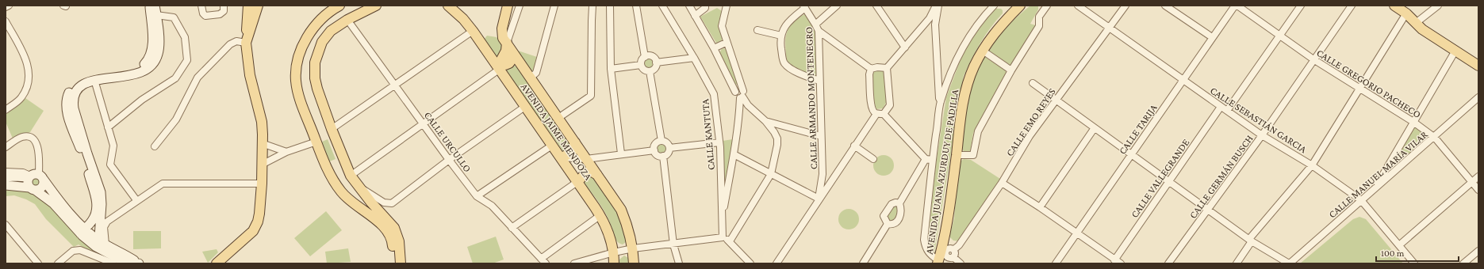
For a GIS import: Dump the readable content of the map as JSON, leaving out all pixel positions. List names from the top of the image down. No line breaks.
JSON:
{"streets":{"main road":["AVENIDA JAIME MENDOZA","AVENIDA JUANA AZURDUY DE PADILLA"],"street":["CALLE GREGORIO PACHECO","CALLE ARMANDO MONTENEGRO","CALLE SEBASTIÁN GARCIA","CALLE EMO REYES","CALLE TARIJA","CALLE KANTUTA","CALLE URCULLO","CALLE MANUEL MARÍA VILAR","CALLE GERMÁN BUSCH","CALLE VALLEGRANDE"]},"crossings":[["CALLE GREGORIO PACHECO","CALLE TARIJA"],["CALLE GREGORIO PACHECO","CALLE MANUEL MARÍA VILAR"],["CALLE GREGORIO PACHECO","CALLE GERMÁN BUSCH"],["CALLE SEBASTIÁN GARCIA","CALLE EMO REYES"],["CALLE SEBASTIÁN GARCIA","CALLE TARIJA"],["CALLE SEBASTIÁN GARCIA","CALLE MANUEL MARÍA VILAR"],["CALLE SEBASTIÁN GARCIA","CALLE GERMÁN BUSCH"],["CALLE SEBASTIÁN GARCIA","CALLE VALLEGRANDE"],["CALLE EMO REYES","AVENIDA JUANA AZURDUY DE PADILLA"]],"scale_bar":"100 m"}
